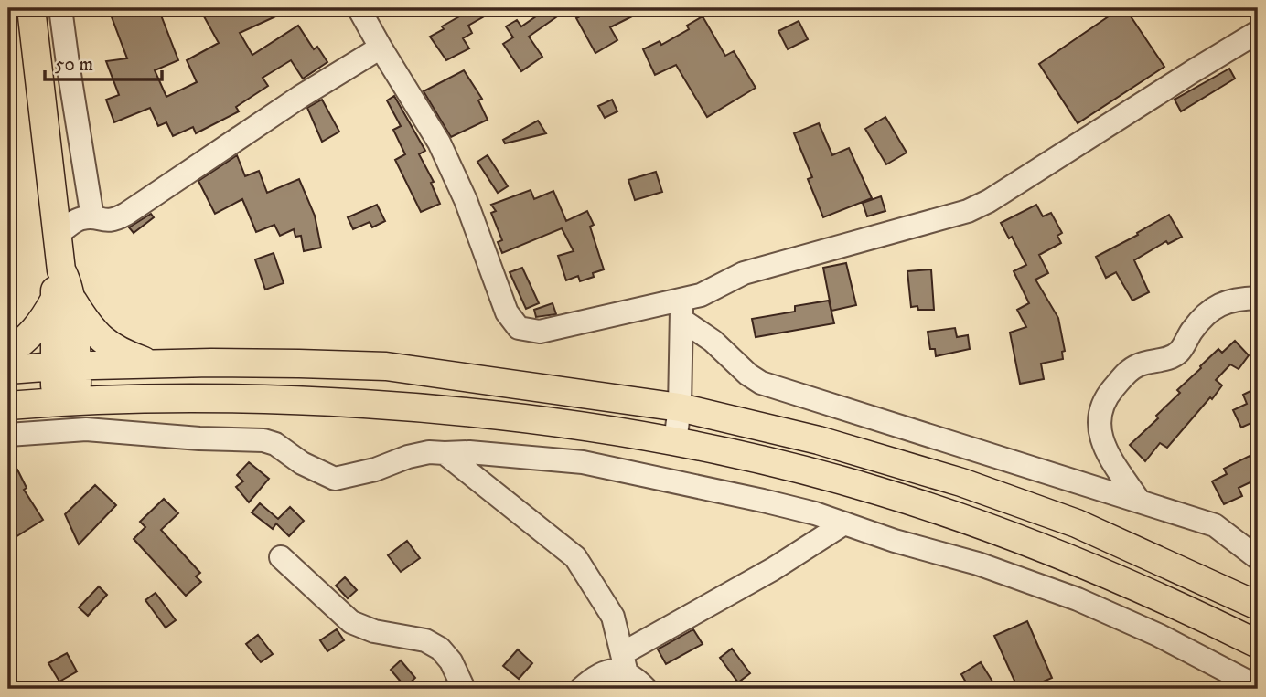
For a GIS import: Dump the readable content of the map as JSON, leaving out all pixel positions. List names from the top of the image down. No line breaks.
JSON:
{"scale_bar":"50 m"}
